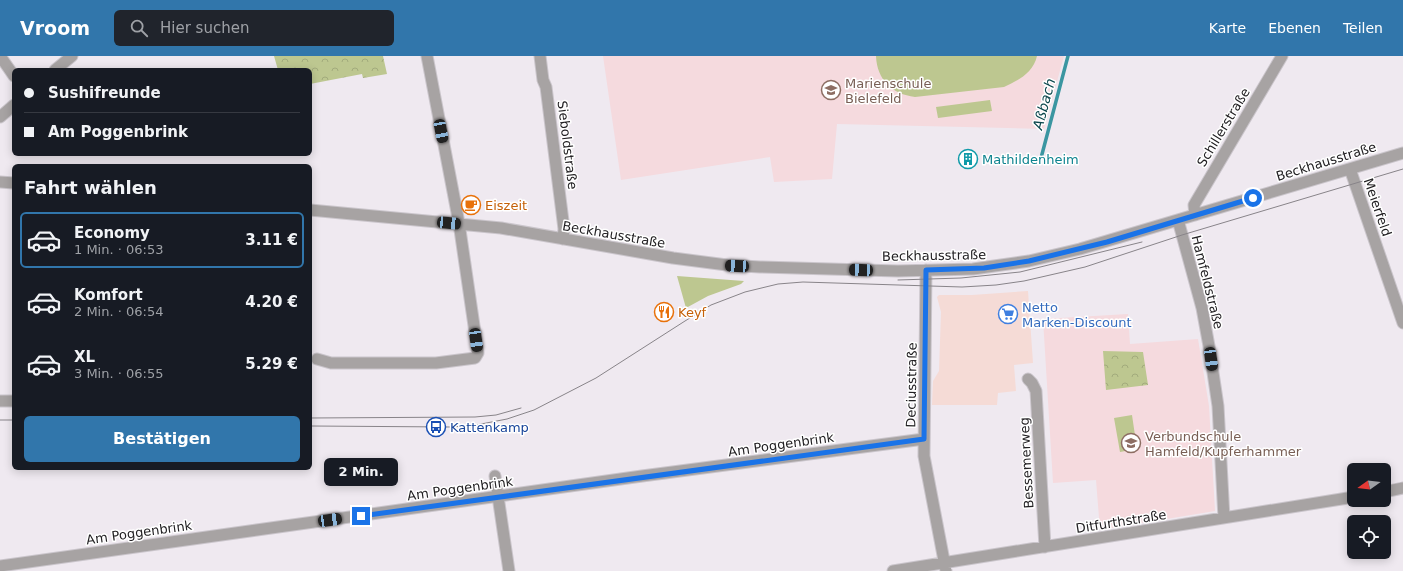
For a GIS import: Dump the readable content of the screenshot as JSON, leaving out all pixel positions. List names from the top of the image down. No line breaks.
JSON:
{"streets":{"street":["Schillerstraße","Sieboldstraße","Beckhausstraße","Meierfeld","Hamfeldstraße","Deciusstraße","Am Poggenbrink","Bessemerweg","Ditfurthstraße"]},"crossings":[["Schillerstraße","Beckhausstraße"],["Sieboldstraße","Beckhausstraße"],["Beckhausstraße","Meierfeld"],["Beckhausstraße","Hamfeldstraße"],["Beckhausstraße","Deciusstraße"],["Hamfeldstraße","Ditfurthstraße"],["Deciusstraße","Am Poggenbrink"],["Deciusstraße","Ditfurthstraße"],["Bessemerweg","Ditfurthstraße"]],"water":["Aßbach"],"places":{"school or university":["Marienschule Bielefeld","Verbundschule Hamfeld/Kupferhammer"],"building":["Mathildenheim"],"cafe":["Eiszeit"],"restaurant":["Keyf"],"supermarket":["Netto Marken-Discount"],"bus stop":["Kattenkamp"]},"north":"left","page":{"header":"Vroom","search":"Hier suchen","nav":["Karte","Ebenen","Teilen"],"banner":["Sushifreunde","Am Poggenbrink"],"heading":"Fahrt wählen","list":[{"name":"Economy","note":"1 Min. · 06:53","value":"3.11 €"},{"name":"Komfort","note":"2 Min. · 06:54","value":"4.20 €"},{"name":"XL","note":"3 Min. · 06:55","value":"5.29 €"}],"buttons":"Bestätigen","bubble":"2 Min."}}
